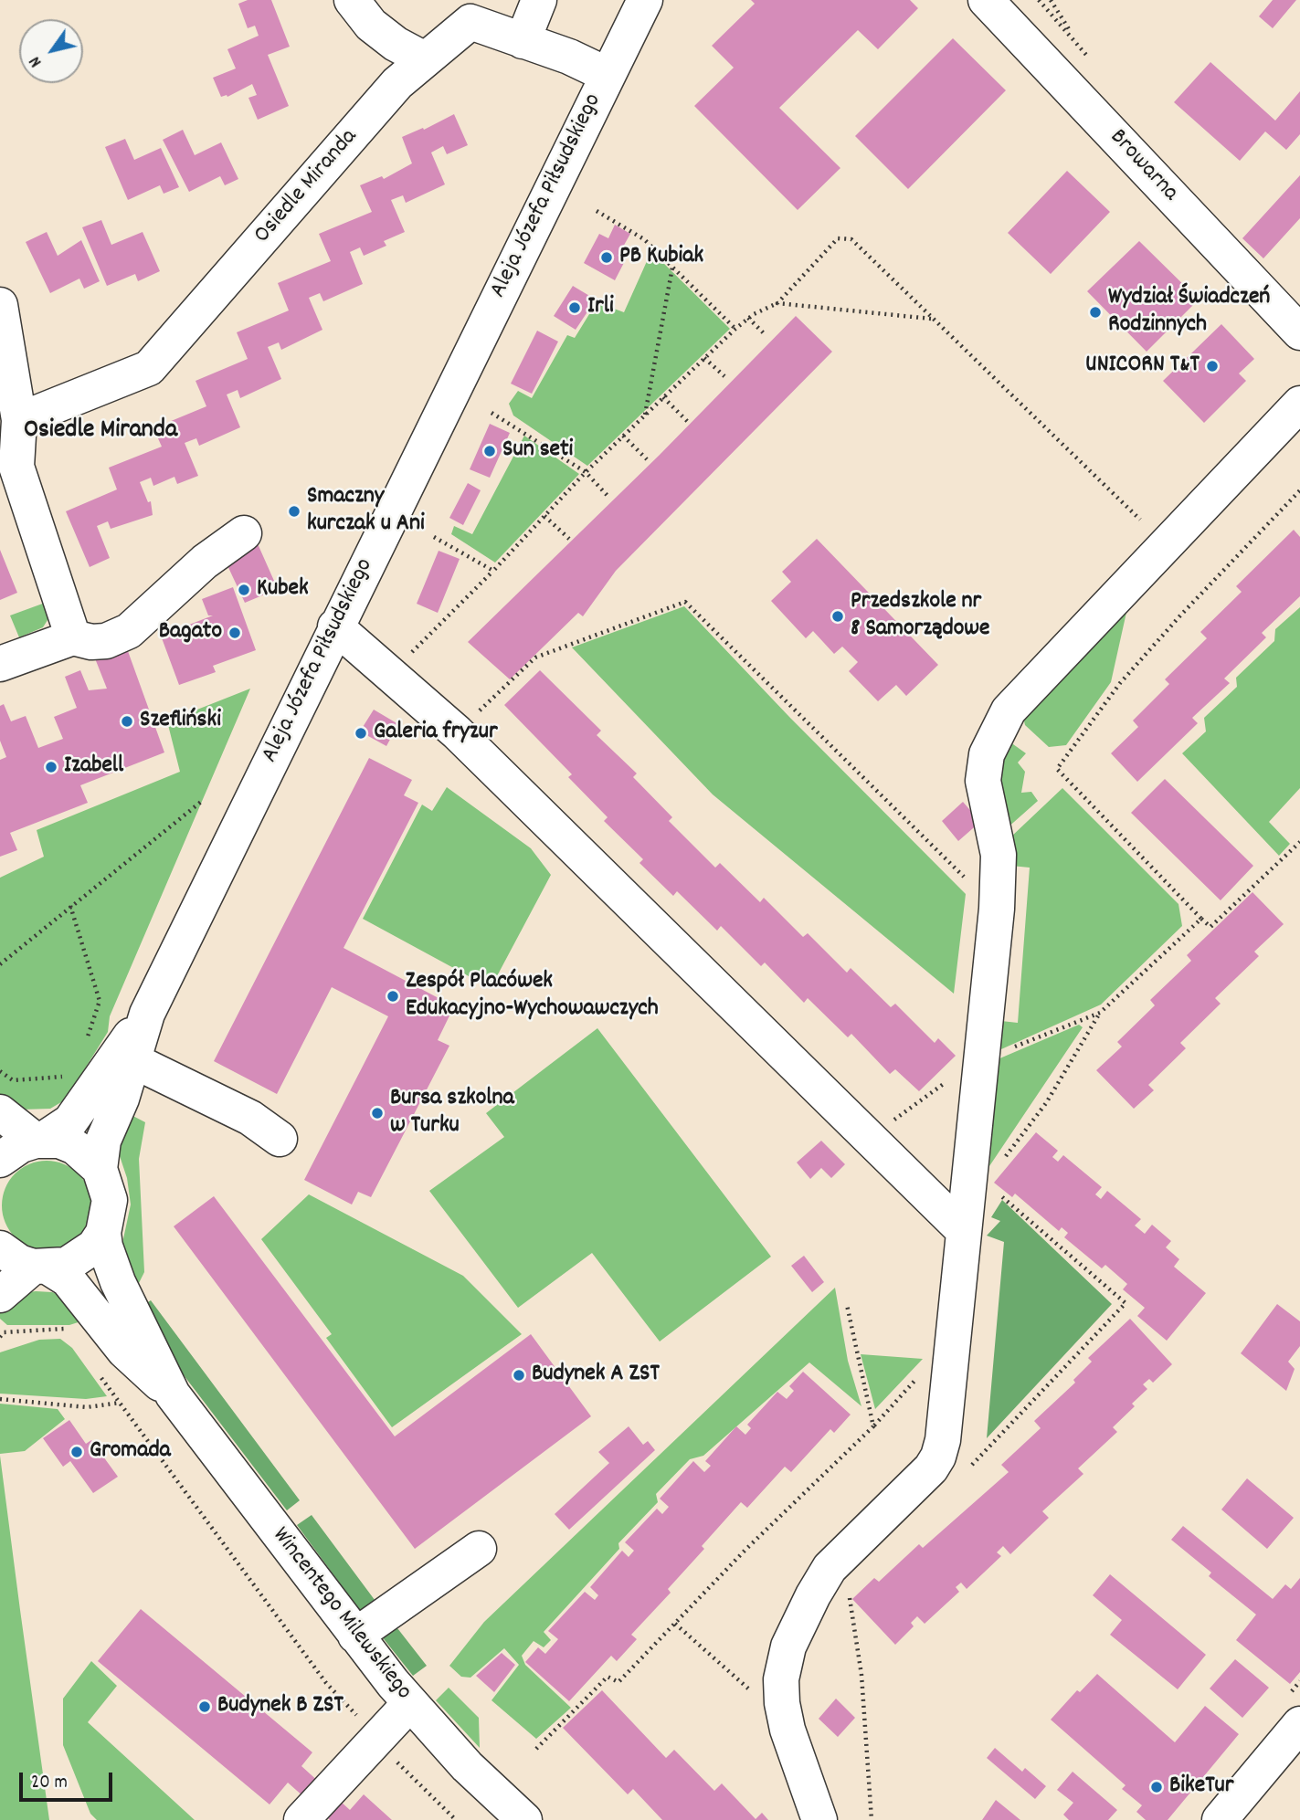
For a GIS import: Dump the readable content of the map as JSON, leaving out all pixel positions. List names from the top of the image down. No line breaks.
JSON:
{"streets":{"street":["Browarna","Osiedle Miranda","Aleja Józefa Piłsudskiego","Wincentego Milewskiego"]},"crossings":[["Osiedle Miranda","Aleja Józefa Piłsudskiego"]],"districts":["Osiedle Miranda"],"places":["PB Kubiak","Irli","Wydział Świadczeń Rodzinnych","UNICORN T&T","Sun seti","Smaczny kurczak u Ani","Kubek","Przedszkole nr 8 Samorządowe","Bagato","Szefliński","Galeria fryzur","Izabell","Zespół Placówek Edukacyjno-Wychowawczych","Bursa szkolna w Turku","Budynek A ZST","Gromada","Budynek B ZST","BikeTur"],"scale_bar":"20 m","north":"bottom left"}
